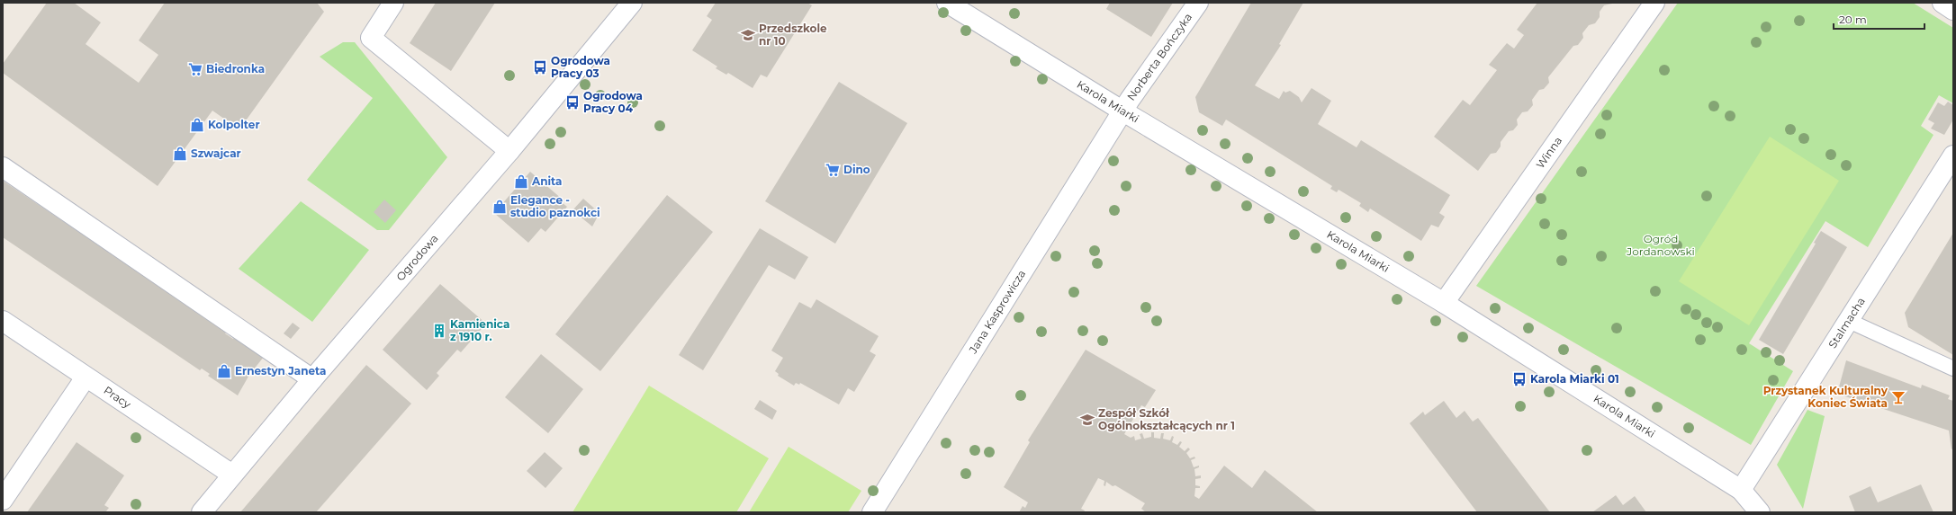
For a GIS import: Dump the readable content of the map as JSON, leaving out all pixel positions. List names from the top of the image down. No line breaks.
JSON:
{"streets":{"street":["Norberta Bończyka","Karola Miarki","Winna","Ogrodowa","Jana Kasprowicza","Stalmacha","Pracy"]},"crossings":[["Norberta Bończyka","Karola Miarki"],["Norberta Bończyka","Jana Kasprowicza"],["Karola Miarki","Winna"],["Karola Miarki","Jana Kasprowicza"],["Karola Miarki","Stalmacha"],["Ogrodowa","Pracy"]],"parks":["Ogród Jordanowski"],"places":{"school or university":["Przedszkole nr 10","Zespół Szkół Ogólnokształcących nr 1"],"bus stop":["Ogrodowa Pracy 03","Ogrodowa Pracy 04","Karola Miarki 01"],"supermarket":["Biedronka","Dino"],"shop":["Kolpolter","Szwajcar","Anita","Elegance - studio paznokci","Ernestyn Janeta"],"building":["Kamienica z 1910 r."],"bar":["Przystanek Kulturalny Koniec Świata"]},"scale_bar":"20 m"}
